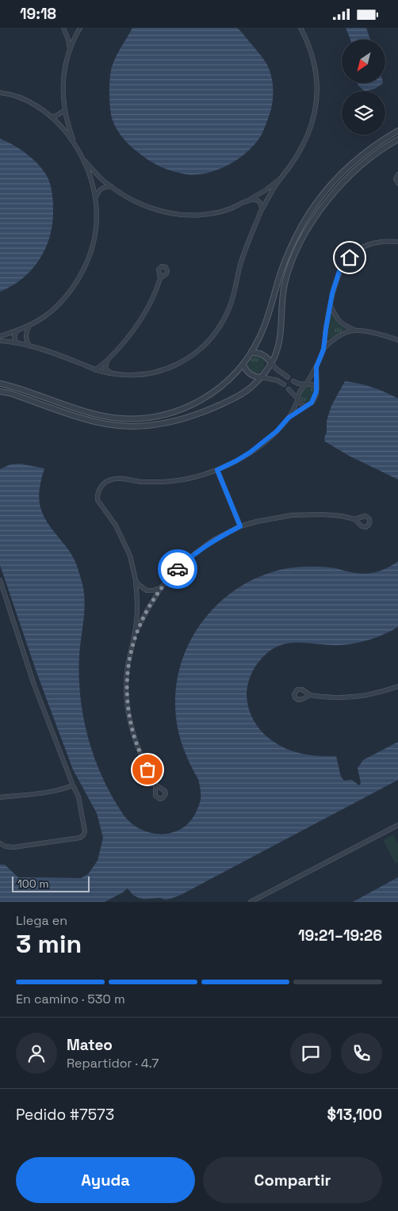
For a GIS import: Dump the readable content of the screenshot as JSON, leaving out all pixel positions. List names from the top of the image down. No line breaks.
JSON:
{"scale_bar":"100 m","north":"bottom left","page":{"status":"19:18","scale":"100 m","heading":["3 min","Llega en","19:21–19:26"],"panel":["Mateo","Repartidor · 4.7","Pedido #7573","$13,100"],"bar":"En camino · 530 m","buttons":["Ayuda","Compartir"]}}
